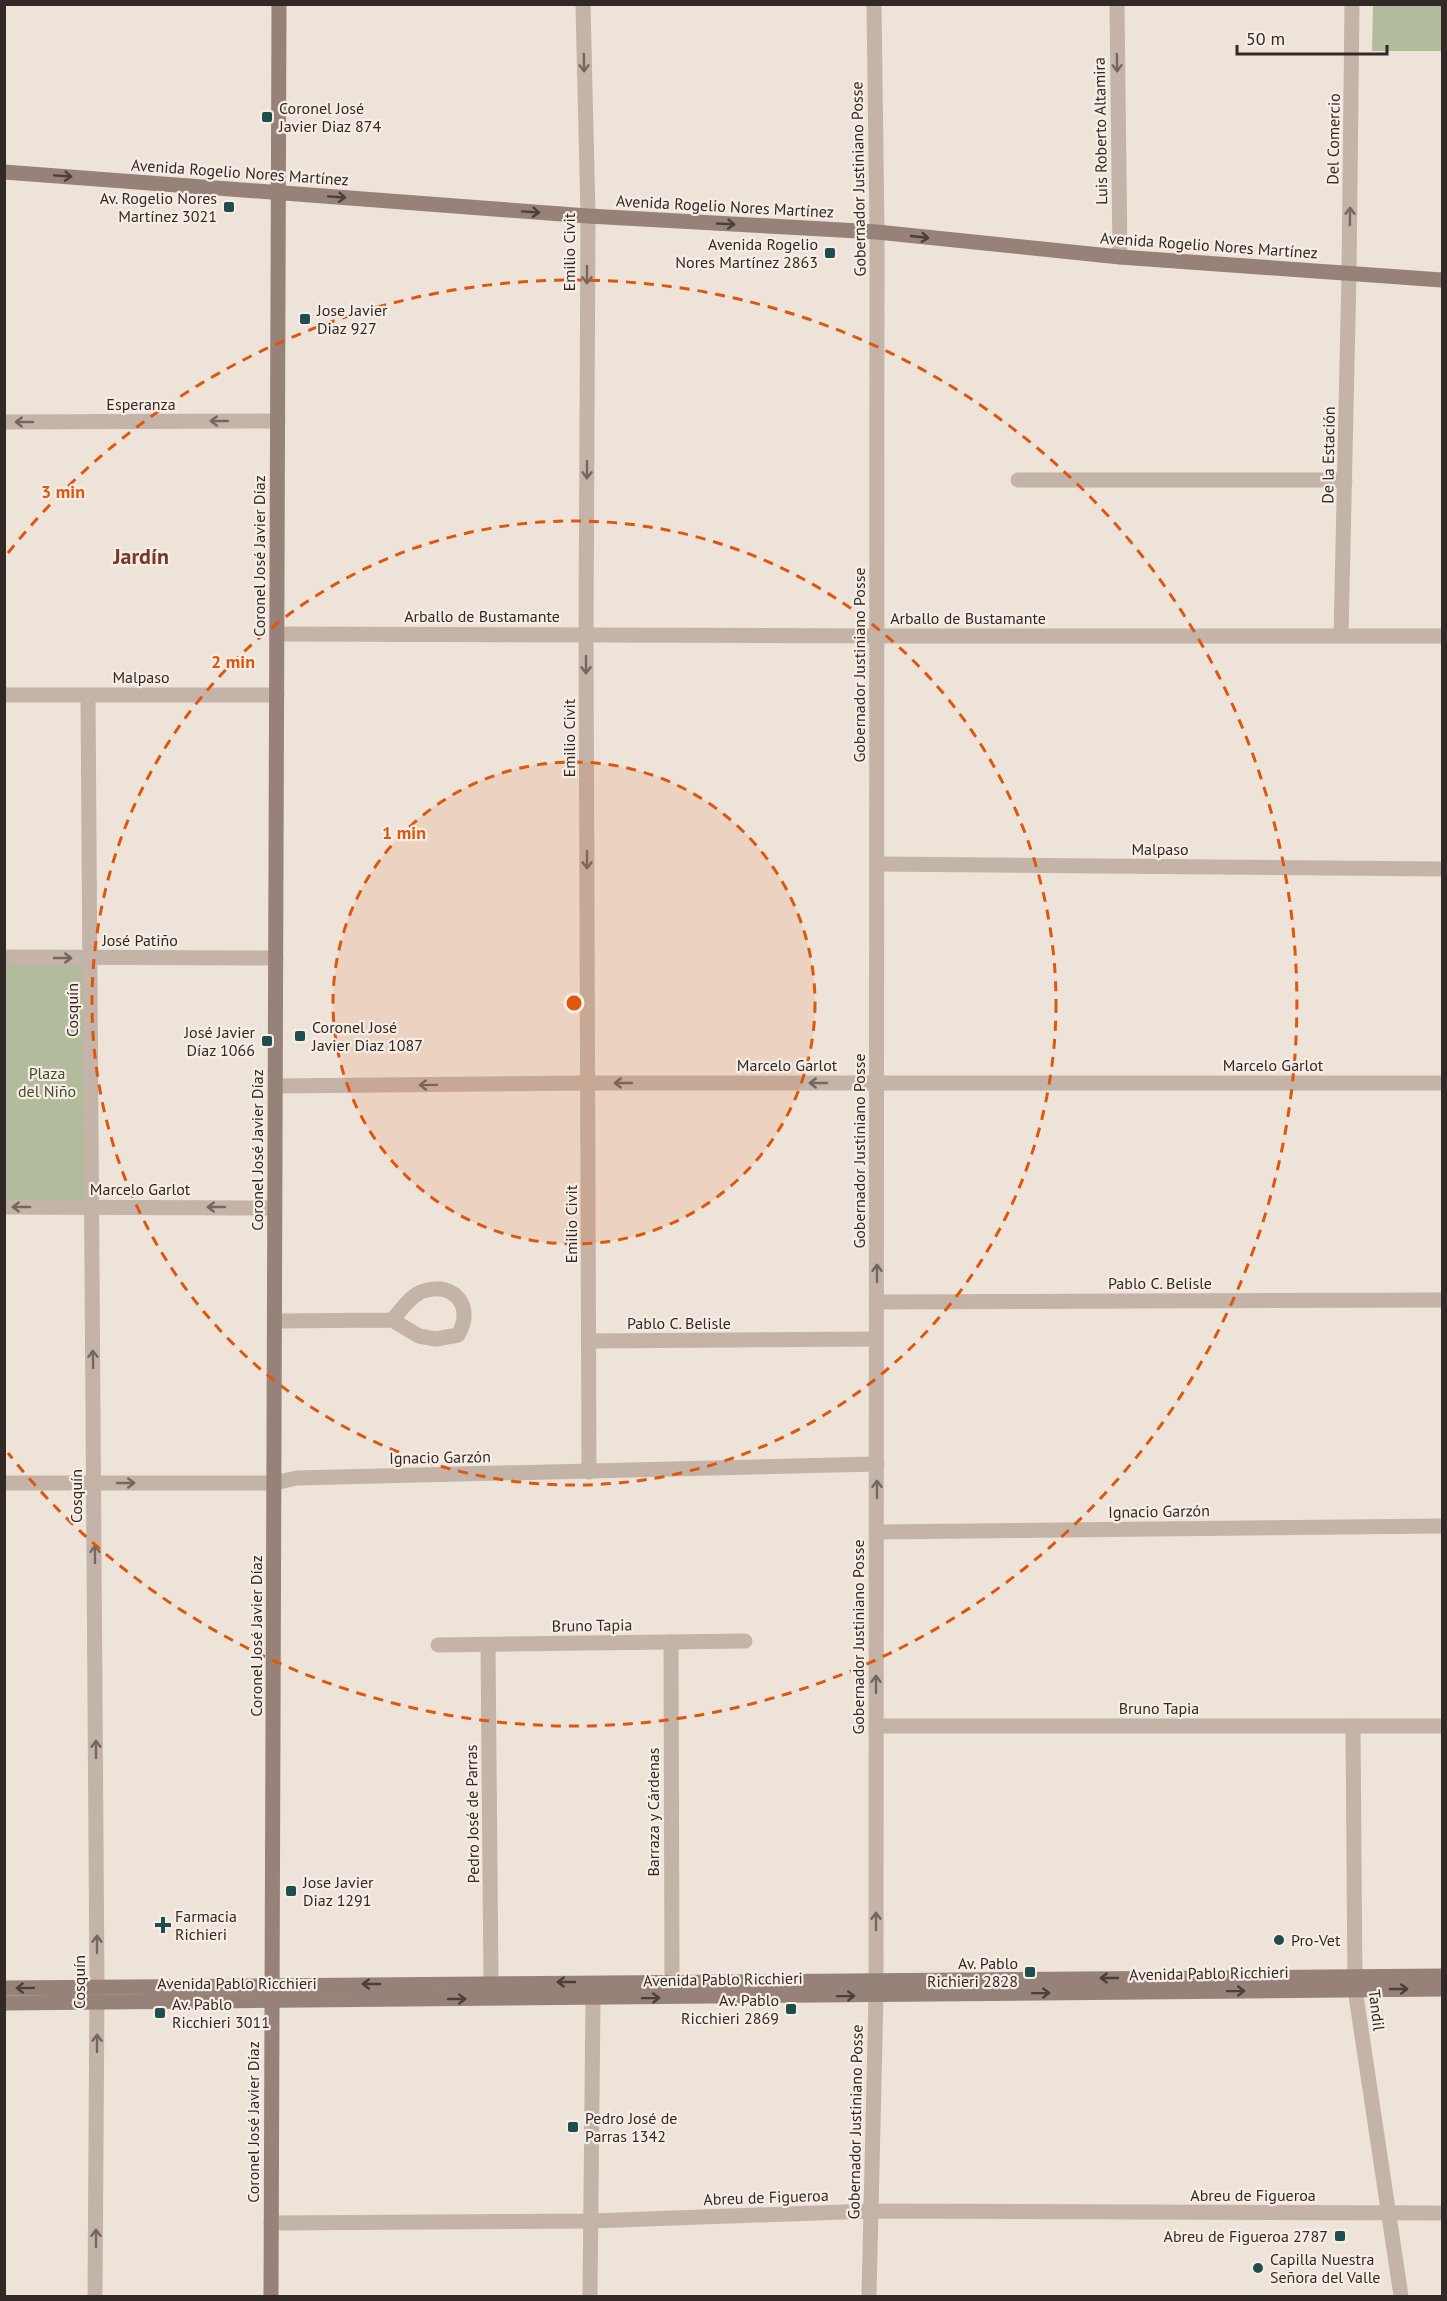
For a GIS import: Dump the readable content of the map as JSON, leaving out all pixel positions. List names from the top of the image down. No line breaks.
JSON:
{"streets":{"main road":["Avenida Rogelio Nores Martínez","Coronel José Javier Díaz","Avenida Pablo Ricchieri"],"street":["Luis Roberto Altamira","Del Comercio","Gobernador Justiniano Posse","Emilio Civit","Esperanza","De la Estación","Arballo de Bustamante","Malpaso","José Patiño","Cosquín","Marcelo Garlot","Pablo C. Belisle","Ignacio Garzón","Bruno Tapia","Barraza y Cárdenas","Pedro José de Parras","Tandil","Abreu de Figueroa"]},"crossings":[["Luis Roberto Altamira","Avenida Rogelio Nores Martínez"],["Del Comercio","Avenida Rogelio Nores Martínez"],["Del Comercio","De la Estación"],["Avenida Rogelio Nores Martínez","Gobernador Justiniano Posse"],["Avenida Rogelio Nores Martínez","Emilio Civit"],["Avenida Rogelio Nores Martínez","De la Estación"],["Avenida Rogelio Nores Martínez","Coronel José Javier Díaz"],["Gobernador Justiniano Posse","Arballo de Bustamante"],["Gobernador Justiniano Posse","Malpaso"],["Gobernador Justiniano Posse","Marcelo Garlot"],["Gobernador Justiniano Posse","Pablo C. Belisle"],["Gobernador Justiniano Posse","Ignacio Garzón"],["Gobernador Justiniano Posse","Bruno Tapia"],["Gobernador Justiniano Posse","Avenida Pablo Ricchieri"],["Gobernador Justiniano Posse","Abreu de Figueroa"],["Emilio Civit","Arballo de Bustamante"],["Emilio Civit","Marcelo Garlot"],["Emilio Civit","Pablo C. Belisle"],["Emilio Civit","Ignacio Garzón"],["Esperanza","Coronel José Javier Díaz"],["De la Estación","Arballo de Bustamante"],["Coronel José Javier Díaz","Arballo de Bustamante"],["Coronel José Javier Díaz","Malpaso"],["Coronel José Javier Díaz","José Patiño"],["Coronel José Javier Díaz","Marcelo Garlot"],["Coronel José Javier Díaz","Ignacio Garzón"],["Coronel José Javier Díaz","Avenida Pablo Ricchieri"],["Coronel José Javier Díaz","Abreu de Figueroa"],["Malpaso","Cosquín"],["José Patiño","Cosquín"],["Cosquín","Marcelo Garlot"],["Cosquín","Ignacio Garzón"],["Cosquín","Avenida Pablo Ricchieri"],["Bruno Tapia","Barraza y Cárdenas"],["Bruno Tapia","Pedro José de Parras"],["Bruno Tapia","Tandil"],["Barraza y Cárdenas","Avenida Pablo Ricchieri"],["Pedro José de Parras","Avenida Pablo Ricchieri"],["Avenida Pablo Ricchieri","Tandil"],["Tandil","Abreu de Figueroa"]],"one_way":["Luis Roberto Altamira","Del Comercio","Avenida Rogelio Nores Martínez","Emilio Civit","Esperanza","Cosquín","Marcelo Garlot"],"districts":["Jardín"],"parks":["Plaza del Niño"],"places":{"transit":["Coronel José Javier Diaz 874","Av. Rogelio Nores Martínez 3021","Avenida Rogelio Nores Martínez 2863","Jose Javier Diaz 927","Coronel José Javier Diaz 1087","José Javier Díaz 1066","Jose Javier Diaz 1291","Av. Pablo Richieri 2828","Av. Pablo Ricchieri 2869","Av. Pablo Ricchieri 3011","Pedro José de Parras 1342","Abreu de Figueroa 2787"],"health":["Farmacia Richieri"],"other":["Pro-Vet","Capilla Nuestra Señora del Valle"]},"scale_bar":"50 m","rings":["3 min","2 min","1 min"]}
